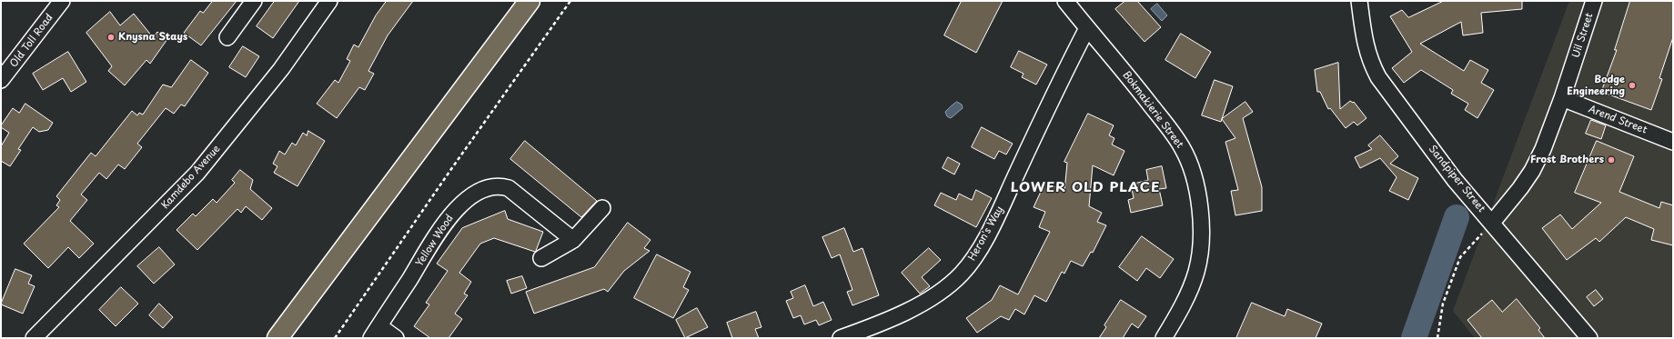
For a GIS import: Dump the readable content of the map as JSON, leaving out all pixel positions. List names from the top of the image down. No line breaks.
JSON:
{"streets":{"street":["Uil Street","Old Toll Road","Bokmakierie Street","Arend Street","Kamdebo Avenue","Sandpiper Street","Heron's Way","Yellow Wood"]},"crossings":[["Uil Street","Arend Street"],["Uil Street","Sandpiper Street"],["Bokmakierie Street","Heron's Way"]],"districts":["LOWER OLD PLACE"],"places":["Knysna Stays","Bodge Engineering","Frost Brothers"]}
